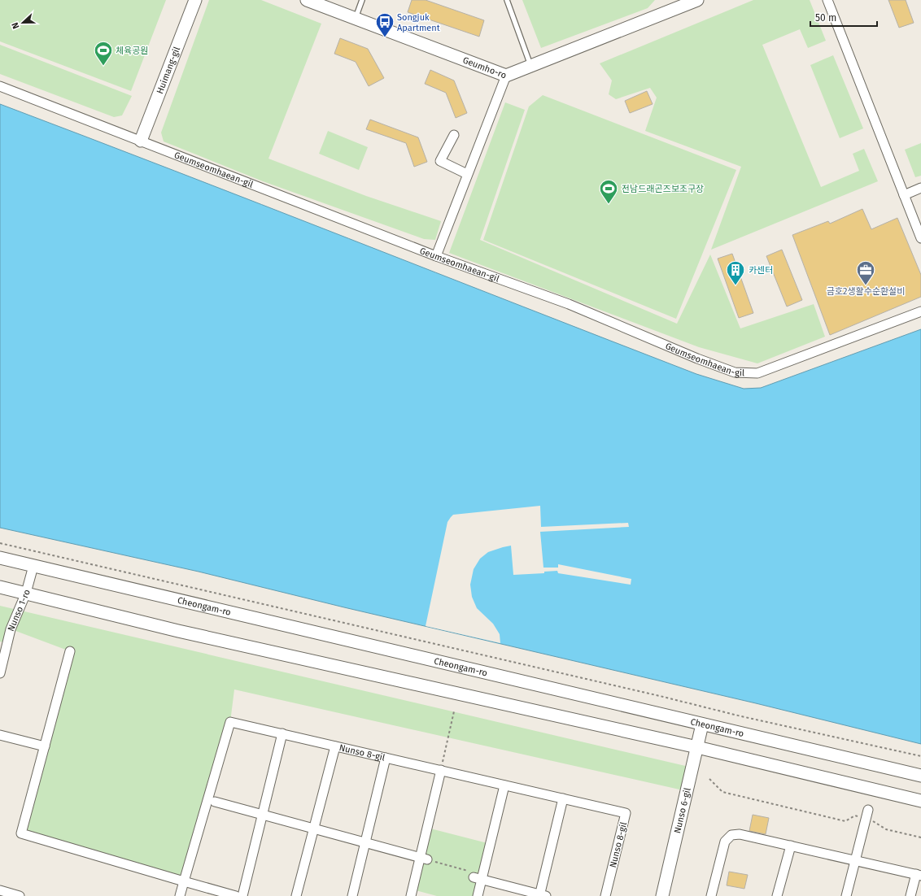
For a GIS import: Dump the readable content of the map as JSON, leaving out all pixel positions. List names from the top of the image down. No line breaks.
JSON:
{"streets":{"main road":["Geumho-ro","Huimang-gil","Cheongam-ro","Nunso 6-gil"],"street":["Geumseomhaean-gil","Nunso 1-ro","Nunso 8-gil"]},"crossings":[["Huimang-gil","Geumseomhaean-gil"],["Cheongam-ro","Nunso 1-ro"],["Cheongam-ro","Nunso 6-gil"]],"places":{"bus stop":["Songjuk Apartment"],"sports":["체육공원","전남드래곤즈보조구장"],"building":["카센터"],"office":["금호2생활수순환설비"]},"scale_bar":"50 m","north":"left"}
